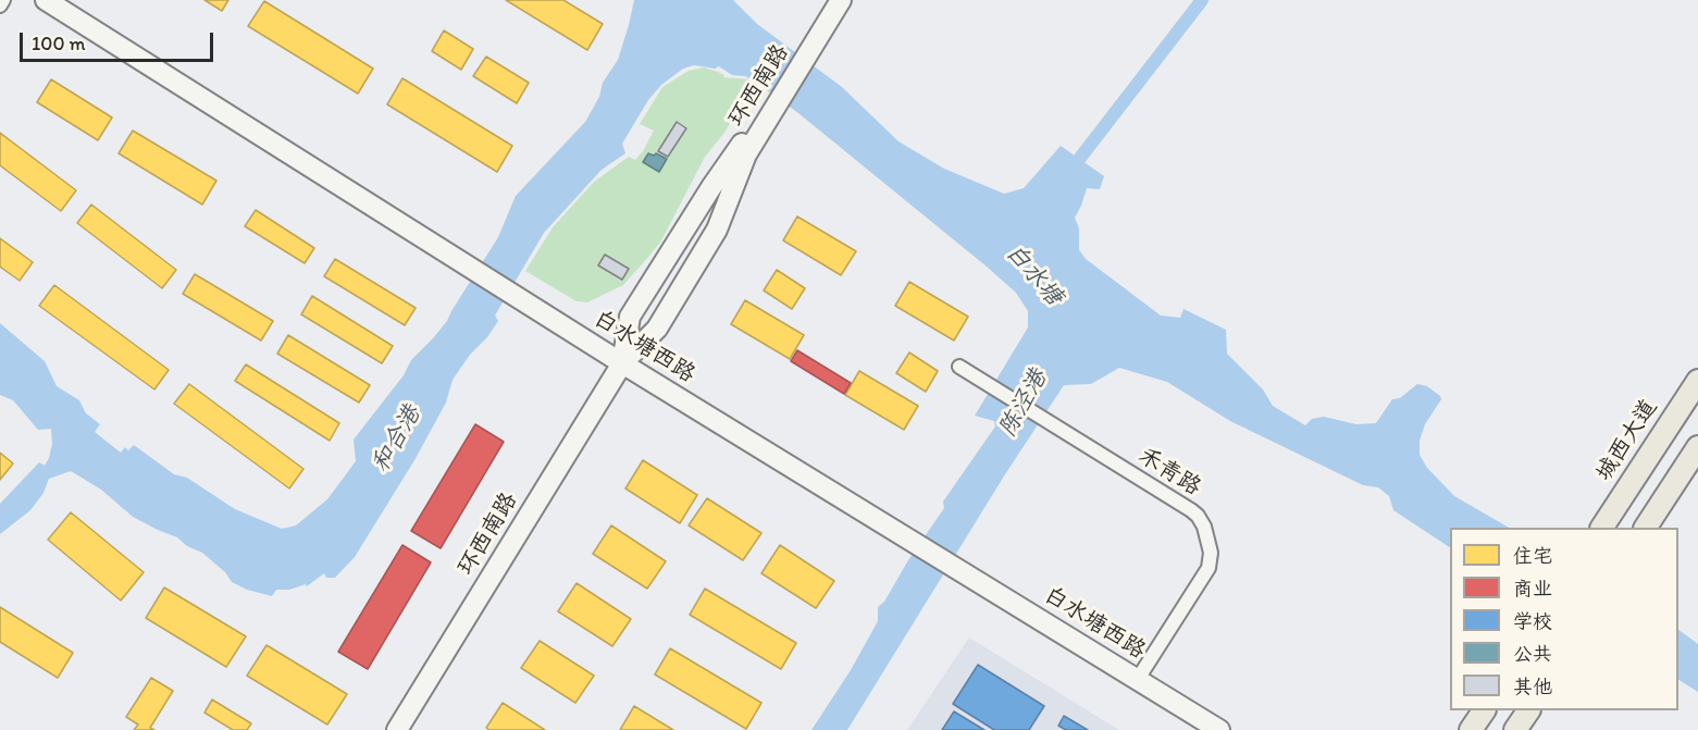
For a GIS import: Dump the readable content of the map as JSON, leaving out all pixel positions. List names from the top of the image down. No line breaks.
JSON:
{"streets":{"main road":["城西大道"],"street":["环西南路","白水塘西路","禾青路"]},"crossings":[["环西南路","白水塘西路"],["白水塘西路","禾青路"]],"water":["白水塘","陈泾港","和合港"],"legend":["住宅","商业","学校","公共","其他"],"scale_bar":"100 m"}
